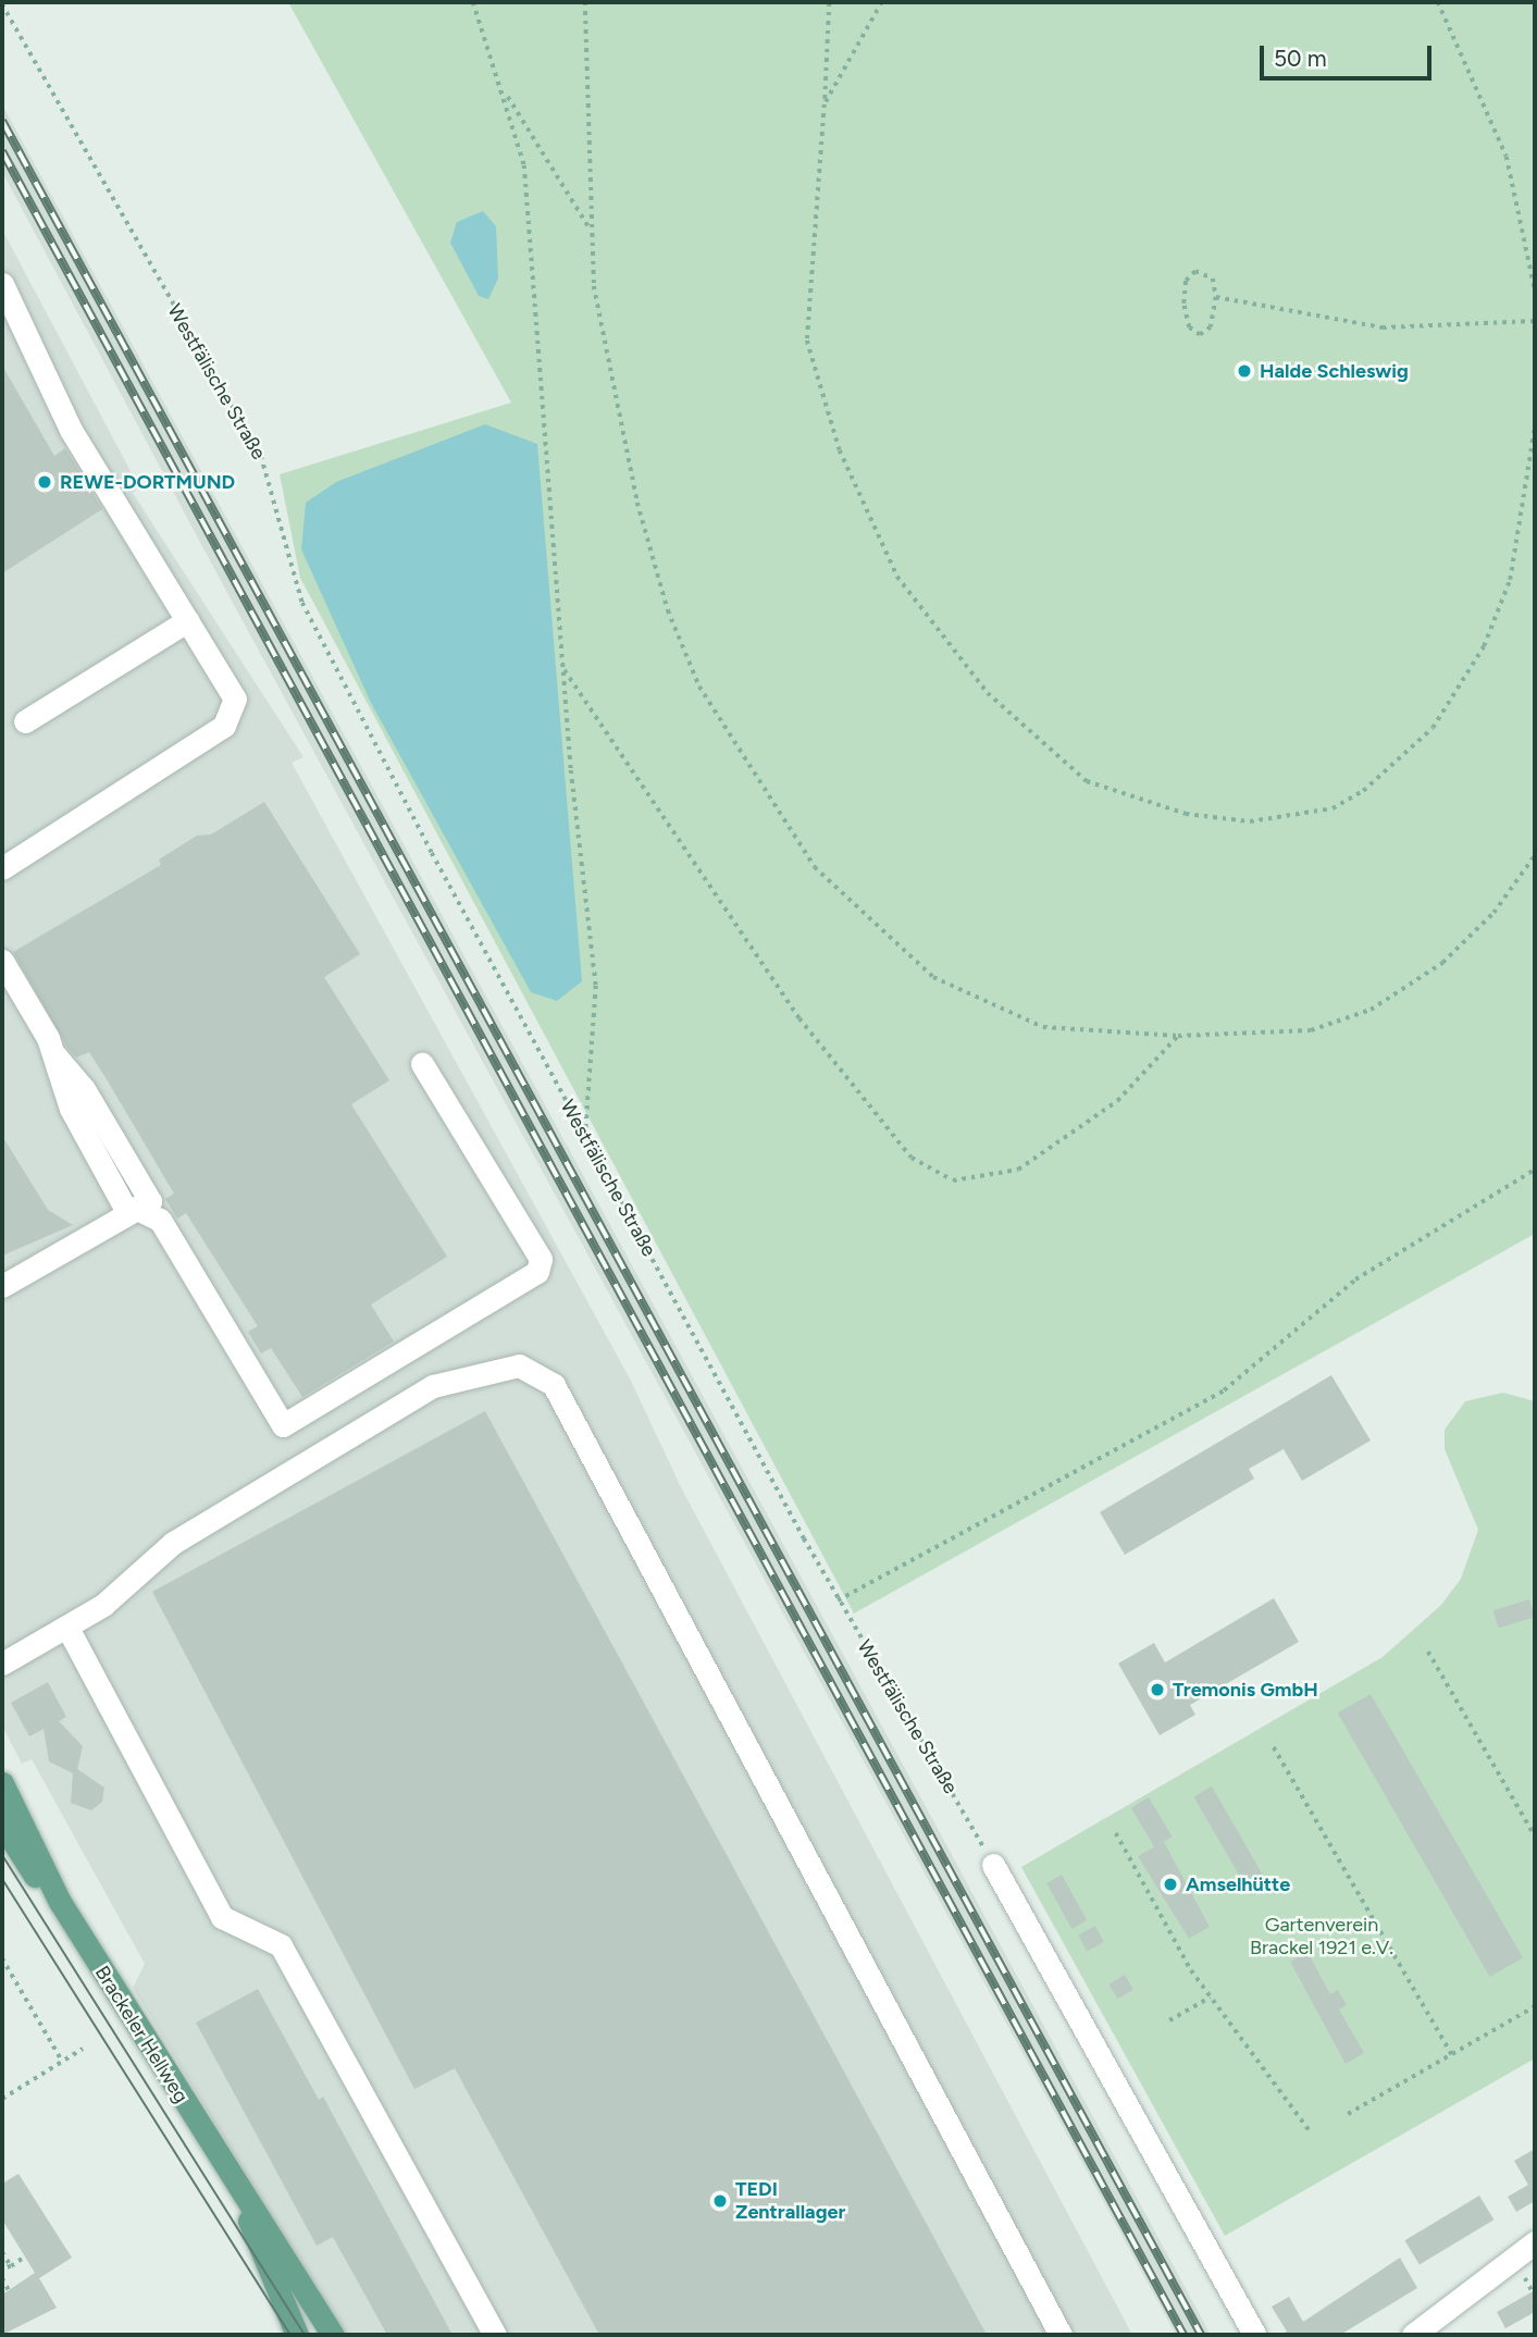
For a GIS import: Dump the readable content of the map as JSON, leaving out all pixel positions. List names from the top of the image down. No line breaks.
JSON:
{"streets":{"main road":["Brackeler Hellweg"],"path":["Westfälische Straße"]},"parks":["Gartenverein Brackel 1921 e.V."],"places":["Halde Schleswig","REWE-DORTMUND","Tremonis GmbH","Amselhütte","TEDI Zentrallager"],"scale_bar":"50 m"}
